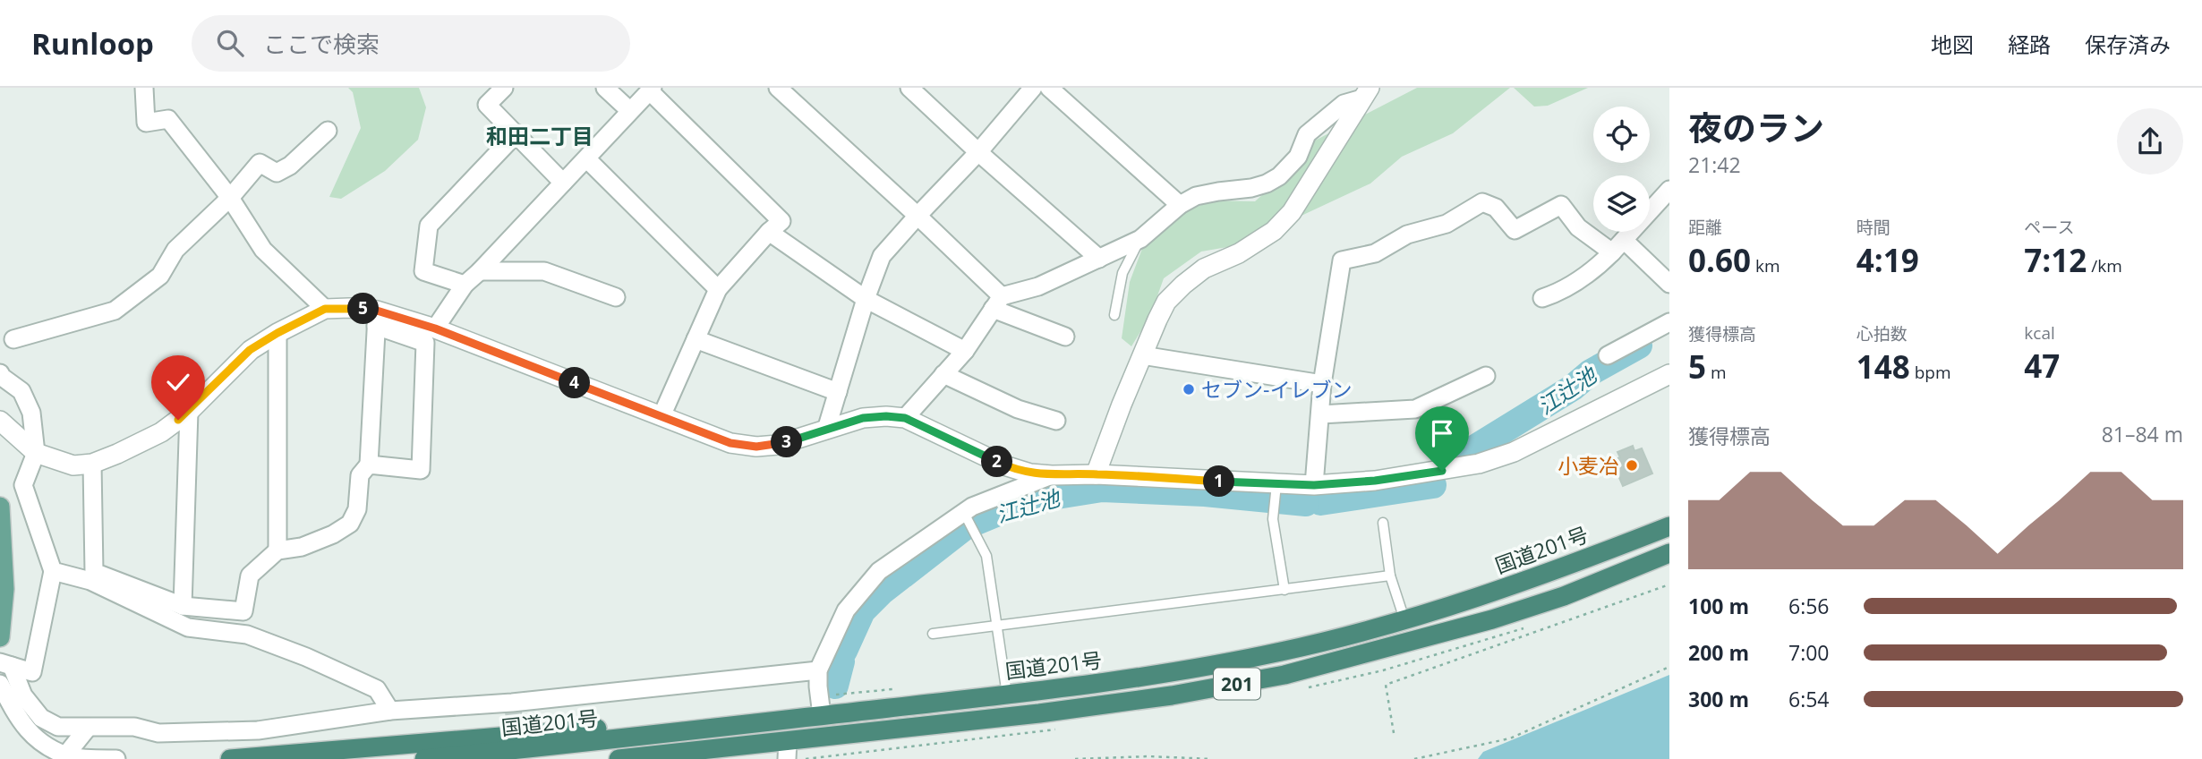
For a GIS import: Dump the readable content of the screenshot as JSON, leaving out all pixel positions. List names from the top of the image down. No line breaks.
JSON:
{"streets":{"highway":["国道201号","201"]},"crossings":[["国道201号","201"]],"districts":["和田二丁目"],"water":["江辻池"],"places":["セブン-イレブン","小麦冶"],"page":{"header":"Runloop","search":"ここで検索","nav":["地図","経路","保存済み"],"heading":["夜のラン","21:42"],"stats":[["距離","0.60 km"],["時間","4:19"],["ペース","7:12 /km"],["獲得標高","5 m"],["心拍数","148 bpm"],["kcal","47"]],"pins":["5","4","3","2","1"],"chart":["獲得標高","81–84 m"],"list":[{"name":"100 m","note":"6:56"},{"name":"200 m","note":"7:00"},{"name":"300 m","note":"6:54"}]}}
